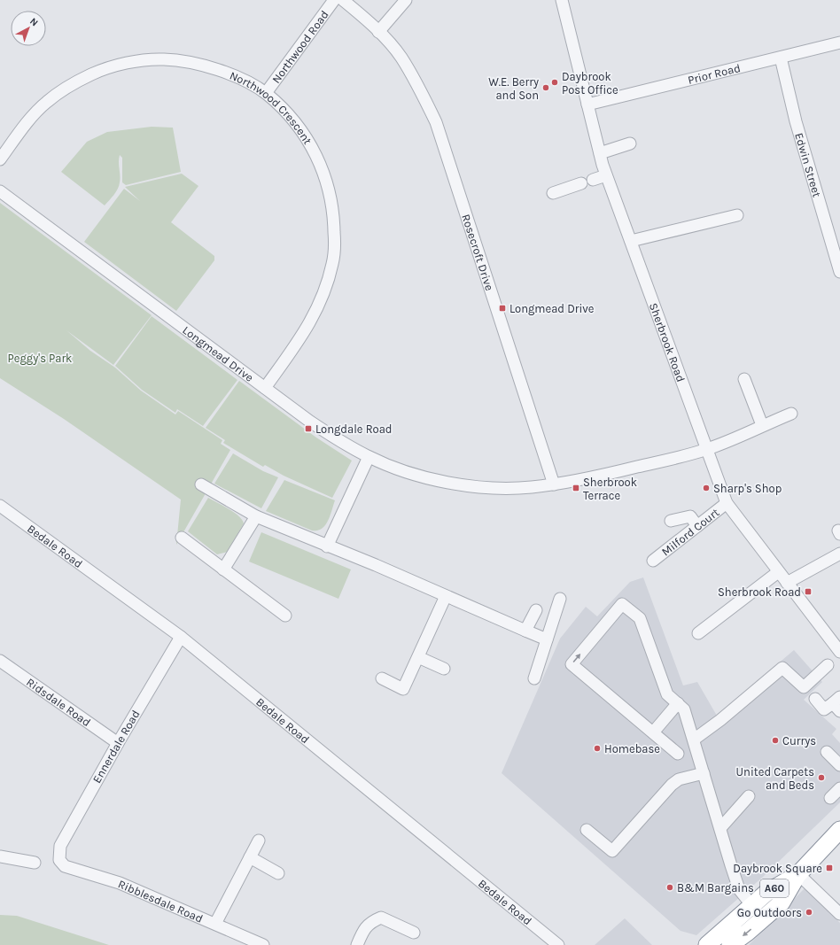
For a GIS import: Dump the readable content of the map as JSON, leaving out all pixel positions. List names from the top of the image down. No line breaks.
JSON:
{"streets":{"highway":["A60"],"street":["Northwood Road","Prior Road","Northwood Crescent","Edwin Street","Rosecroft Drive","Sherbrook Road","Longmead Drive","Milford Court","Bedale Road","Ridsdale Road","Ennerdale Road","Ribblesdale Road"]},"crossings":[["Northwood Road","Northwood Crescent"],["Prior Road","Edwin Street"],["Prior Road","Sherbrook Road"],["Northwood Crescent","Longmead Drive"],["Rosecroft Drive","Longmead Drive"],["Sherbrook Road","Longmead Drive"],["Sherbrook Road","Milford Court"],["Bedale Road","Ennerdale Road"],["Ridsdale Road","Ennerdale Road"],["Ennerdale Road","Ribblesdale Road"]],"parks":["Peggy's Park"],"places":{"other":["Daybrook Post Office","W.E. Berry and Son","Sharp's Shop","Currys","Homebase","United Carpets and Beds","B&M Bargains","Go Outdoors"],"transit":["Longmead Drive","Longdale Road","Sherbrook Terrace","Sherbrook Road","Daybrook Square"]},"north":"top right"}
